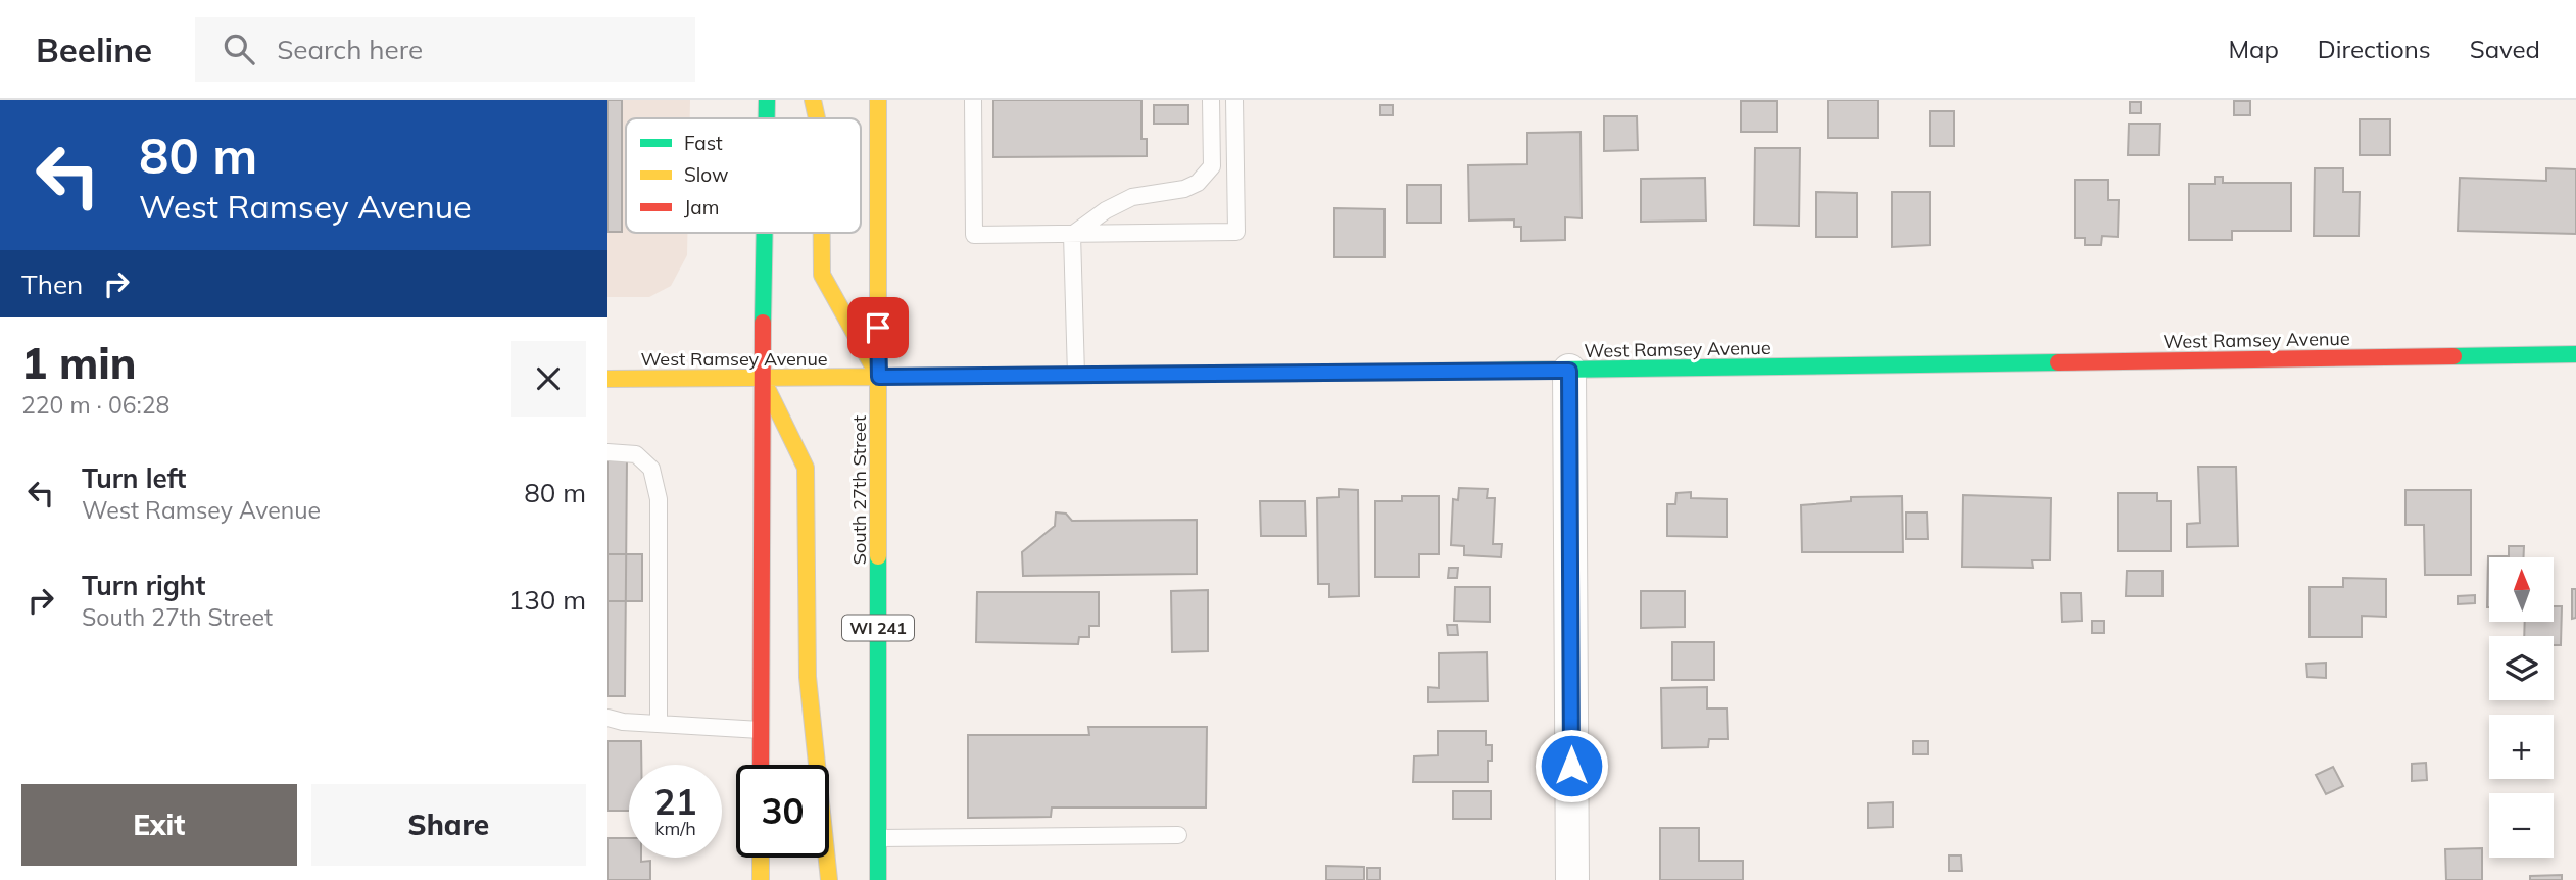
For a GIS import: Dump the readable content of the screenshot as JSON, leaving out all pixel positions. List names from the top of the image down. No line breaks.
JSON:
{"streets":{"main road":["West Ramsey Avenue","South 27th Street","WI 241"]},"crossings":[["West Ramsey Avenue","South 27th Street"]],"legend":["Fast","Slow","Jam"],"north":"top","page":{"header":"Beeline","search":"Search here","nav":["Map","Directions","Saved"],"turn":["80 m","West Ramsey Avenue"],"then":"Then","heading":["1 min","220 m · 06:28"],"list":[{"name":"Turn left","note":"West Ramsey Avenue","value":"80 m"},{"name":"Turn right","note":"South 27th Street","value":"130 m"}],"map_buttons":["+","−"],"speed":"21 km/h","limit":"30","buttons":["Exit","Share"]}}
